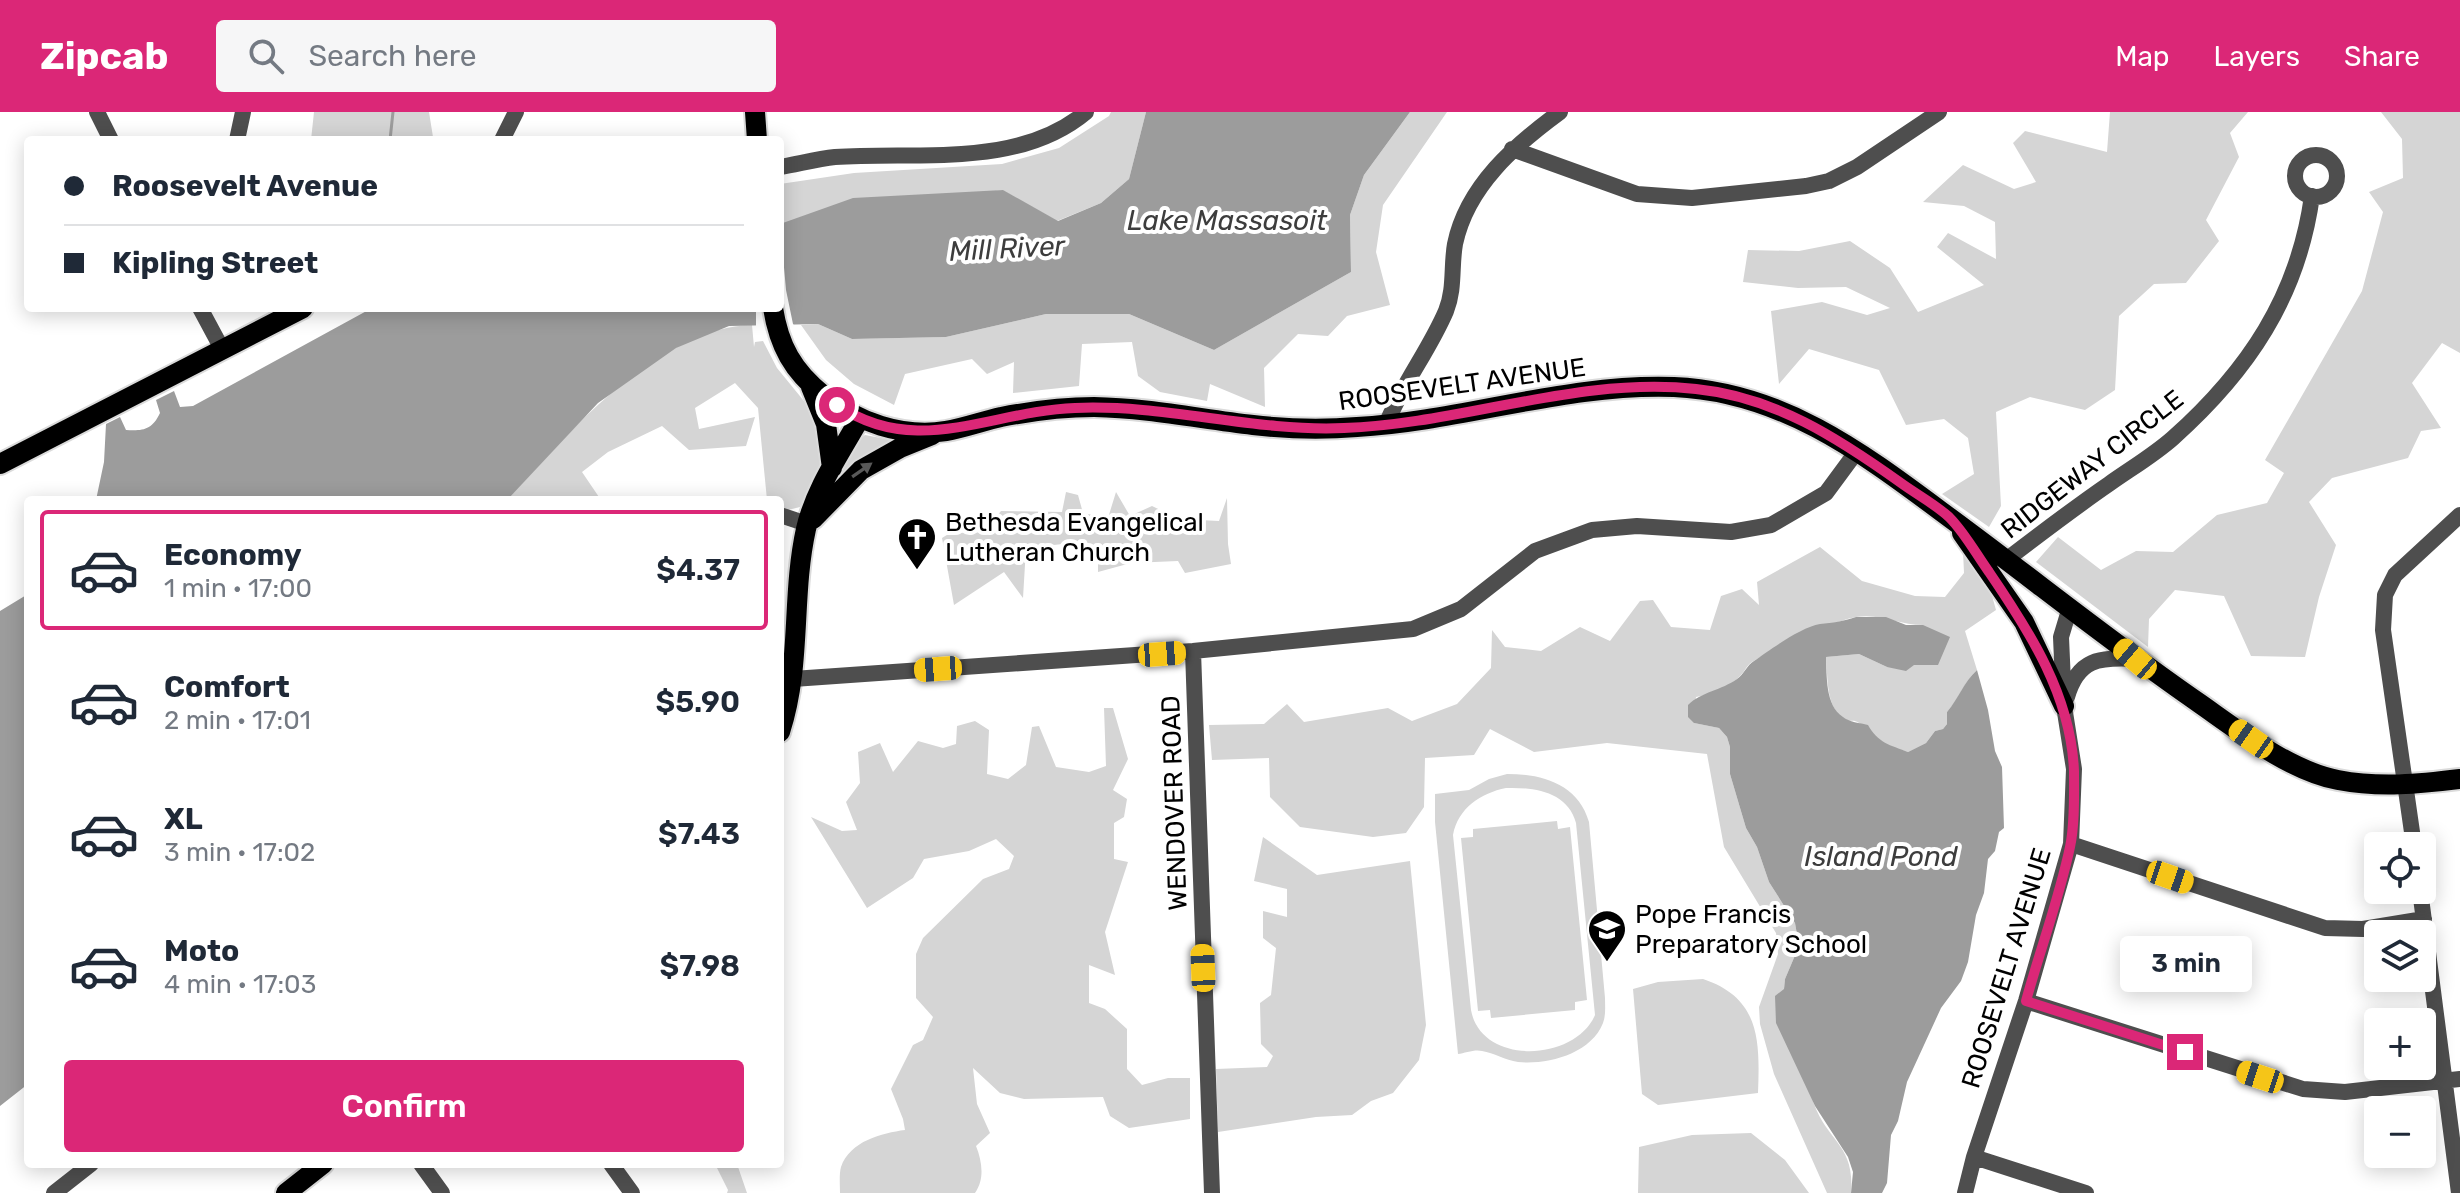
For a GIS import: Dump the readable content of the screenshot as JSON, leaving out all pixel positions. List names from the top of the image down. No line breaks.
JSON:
{"streets":{"main road":["ROOSEVELT AVENUE"],"street":["RIDGEWAY CIRCLE","WENDOVER ROAD"]},"crossings":[["ROOSEVELT AVENUE","RIDGEWAY CIRCLE"]],"water":["Lake Massasoit","Mill River","Island Pond"],"places":{"church":["Bethesda Evangelical Lutheran Church"],"school or university":["Pope Francis Preparatory School"]},"page":{"header":"Zipcab","search":"Search here","nav":["Map","Layers","Share"],"banner":["Roosevelt Avenue","Kipling Street"],"list":[{"name":"Economy","note":"1 min · 17:00","value":"$4.37"},{"name":"Comfort","note":"2 min · 17:01","value":"$5.90"},{"name":"XL","note":"3 min · 17:02","value":"$7.43"},{"name":"Moto","note":"4 min · 17:03","value":"$7.98"}],"map_buttons":["+","−"],"bubble":"3 min","buttons":"Confirm"}}
